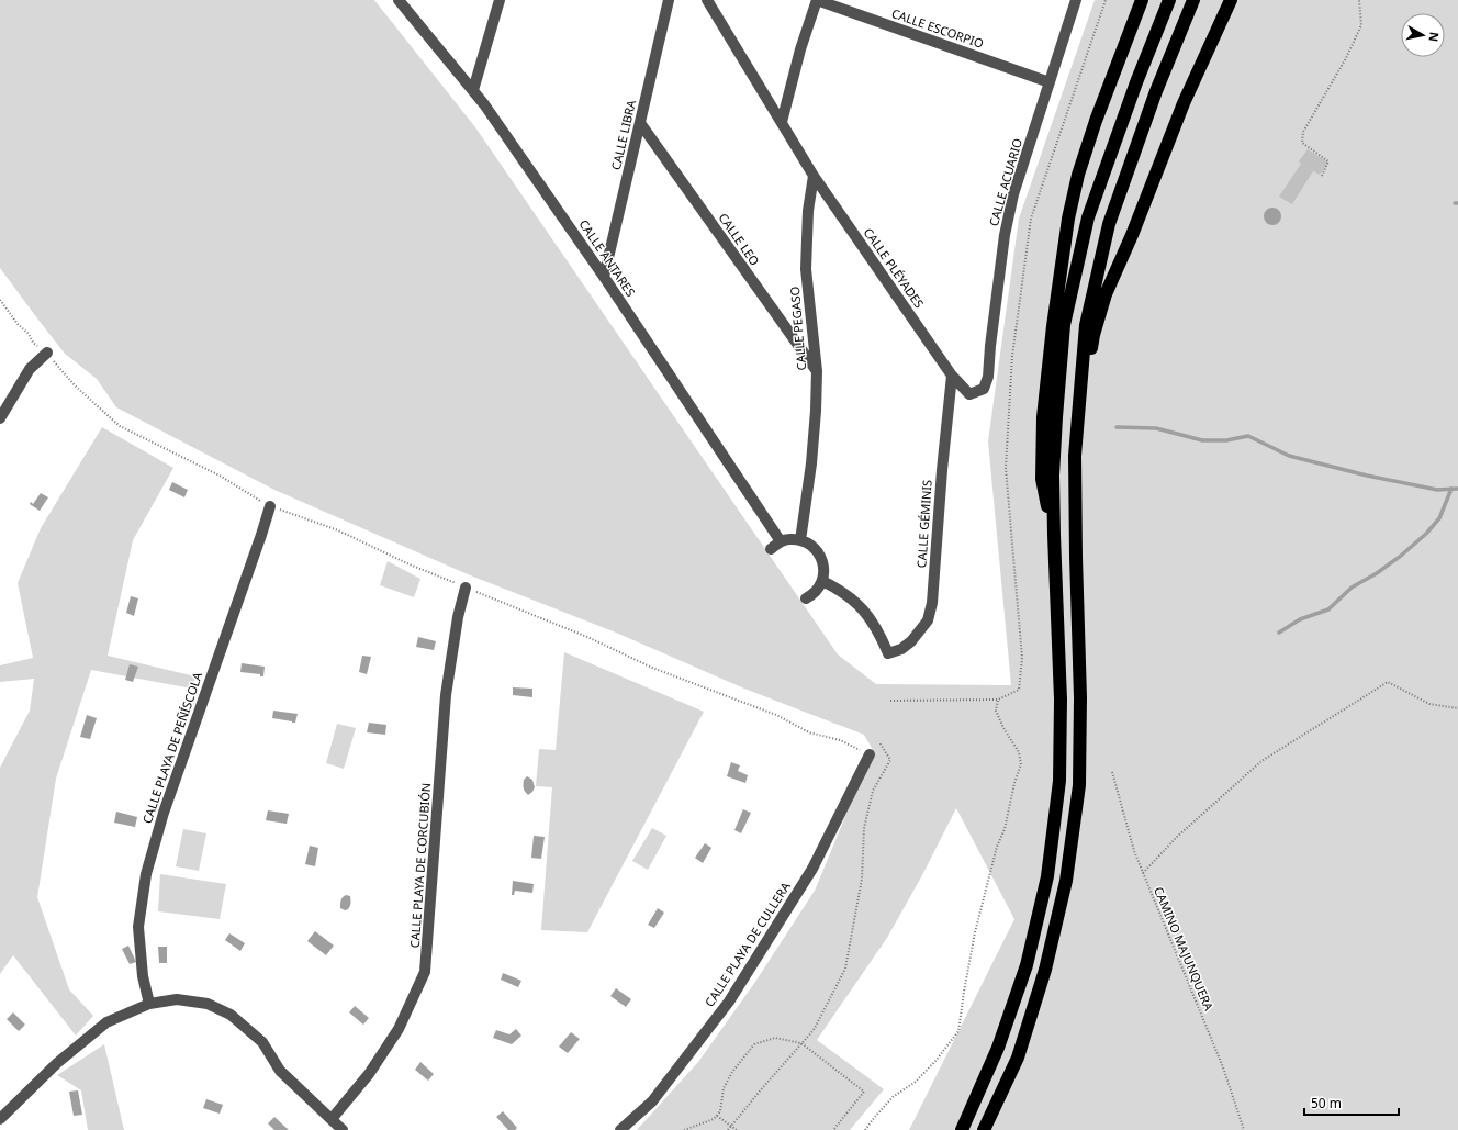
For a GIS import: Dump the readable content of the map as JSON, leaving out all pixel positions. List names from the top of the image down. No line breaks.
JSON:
{"streets":{"street":["CALLE ESCORPIO","CALLE LIBRA","CALLE ACUARIO","CALLE LEO","CALLE ANTARES","CALLE PLÉYADES","CALLE PEGASO","CALLE GÉMINIS","CALLE PLAYA DE PEÑÍSCOLA","CALLE PLAYA DE CORCUBIÓN","CALLE PLAYA DE CULLERA"],"path":["CAMINO MAJUNQUERA"]},"crossings":[["CALLE ESCORPIO","CALLE ACUARIO"],["CALLE LIBRA","CALLE LEO"],["CALLE LIBRA","CALLE ANTARES"],["CALLE ACUARIO","CALLE PLÉYADES"],["CALLE ACUARIO","CALLE GÉMINIS"],["CALLE LEO","CALLE PEGASO"],["CALLE PLÉYADES","CALLE PEGASO"],["CALLE PLÉYADES","CALLE GÉMINIS"]],"scale_bar":"50 m","north":"right"}
